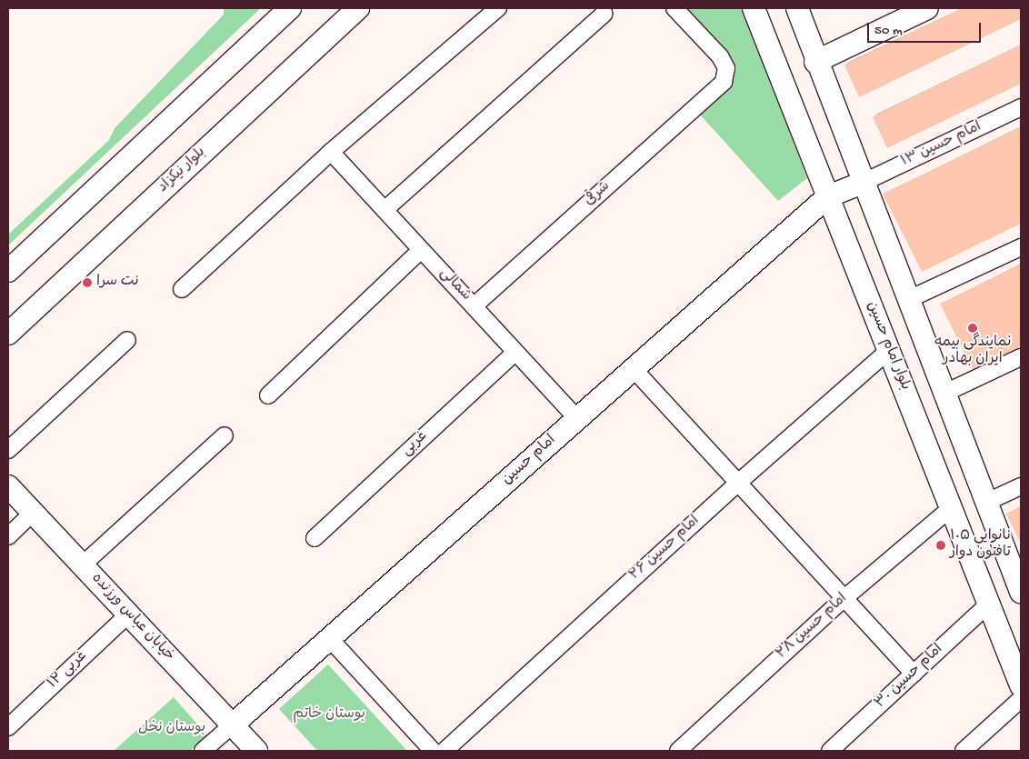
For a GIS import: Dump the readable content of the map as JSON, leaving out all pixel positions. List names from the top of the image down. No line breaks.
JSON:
{"streets":{"main road":["بلوار نیکزاد","بلوار امام حسین","امام حسین","خیابان عباس ورزنده"],"street":["امام حسین ۱۳","شرقی","شمالی","غربی","امام حسین ۲۶","امام حسین ۲۸","غربی ۱۲","امام حسین ۳۰"]},"crossings":[["شرقی","شمالی"],["شمالی","غربی"],["شمالی","امام حسین"],["بلوار امام حسین","امام حسین"],["بلوار امام حسین","امام حسین ۲۶"],["بلوار امام حسین","امام حسین ۲۸"],["بلوار امام حسین","امام حسین ۳۰"],["امام حسین","خیابان عباس ورزنده"],["خیابان عباس ورزنده","غربی ۱۲"]],"parks":["بوستان خاتم","بوستان نخل"],"places":["نت سرا","نمایندگی بیمه ایران بهادر","نانوایی ۱۰۵ تافتون دوار"],"scale_bar":"50 m"}
